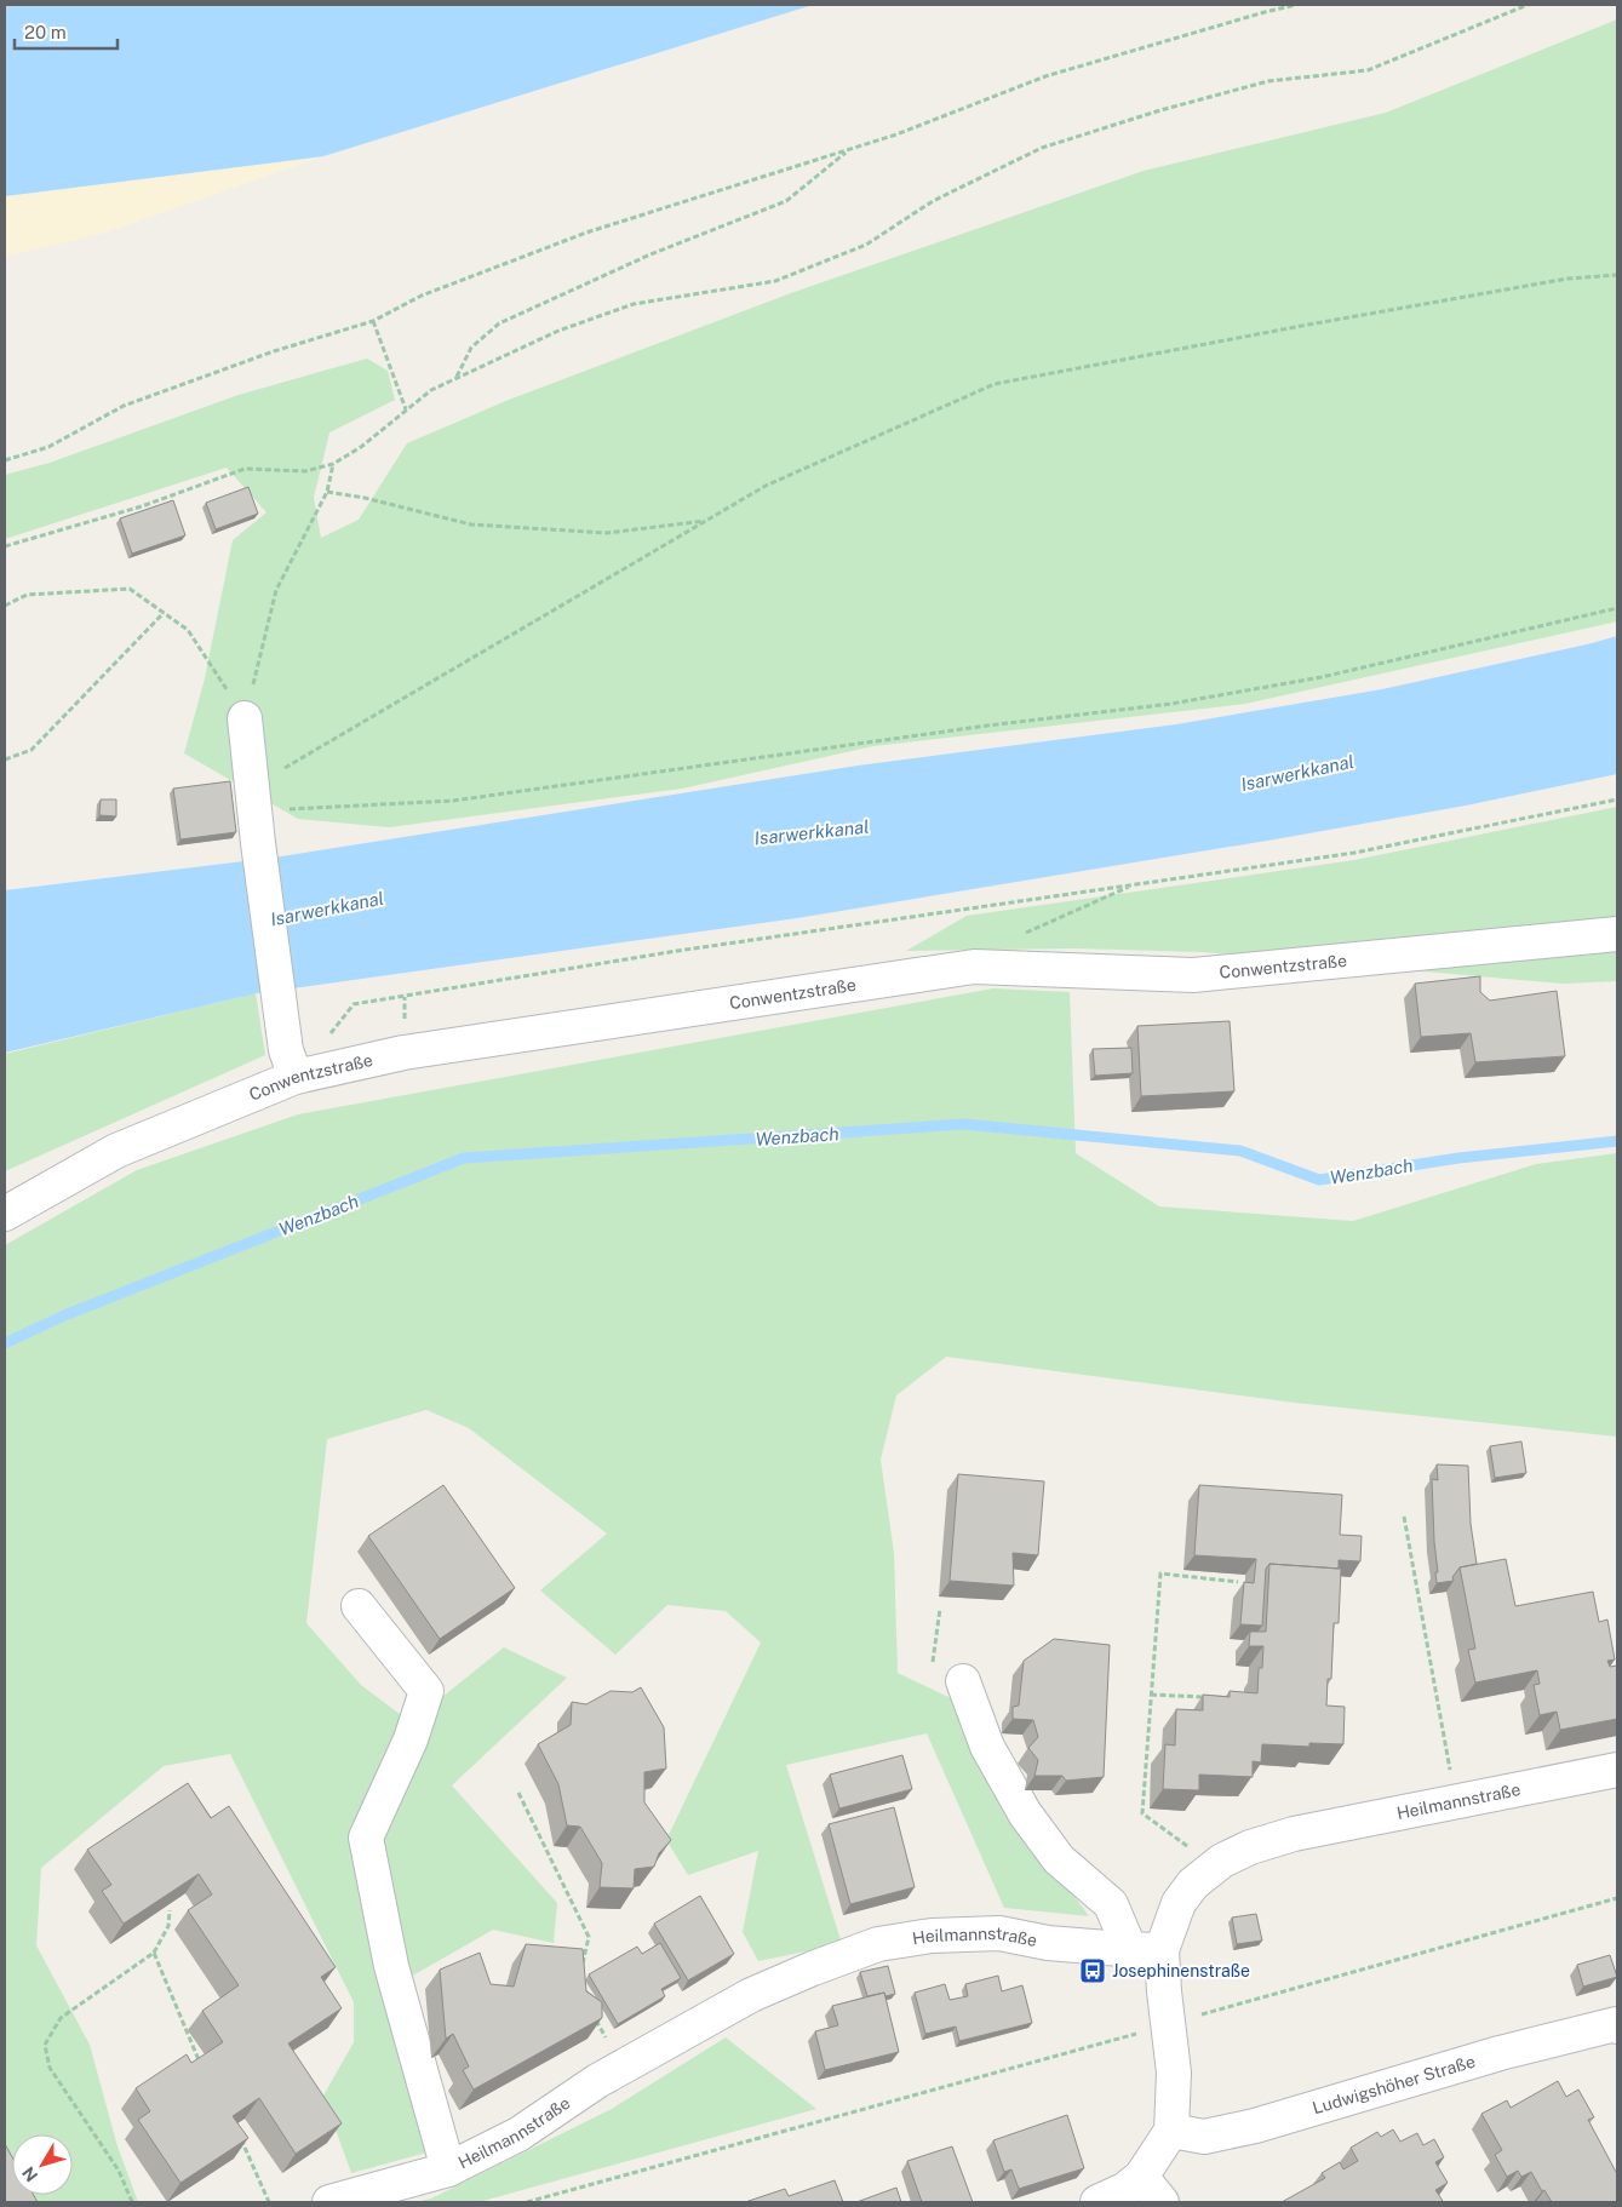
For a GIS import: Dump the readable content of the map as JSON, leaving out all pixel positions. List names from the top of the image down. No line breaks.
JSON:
{"streets":{"street":["Conwentzstraße","Heilmannstraße","Ludwigshöher Straße"]},"water":["Isarwerkkanal","Wenzbach"],"places":{"bus stop":["Josephinenstraße"]},"scale_bar":"20 m","north":"bottom left"}
